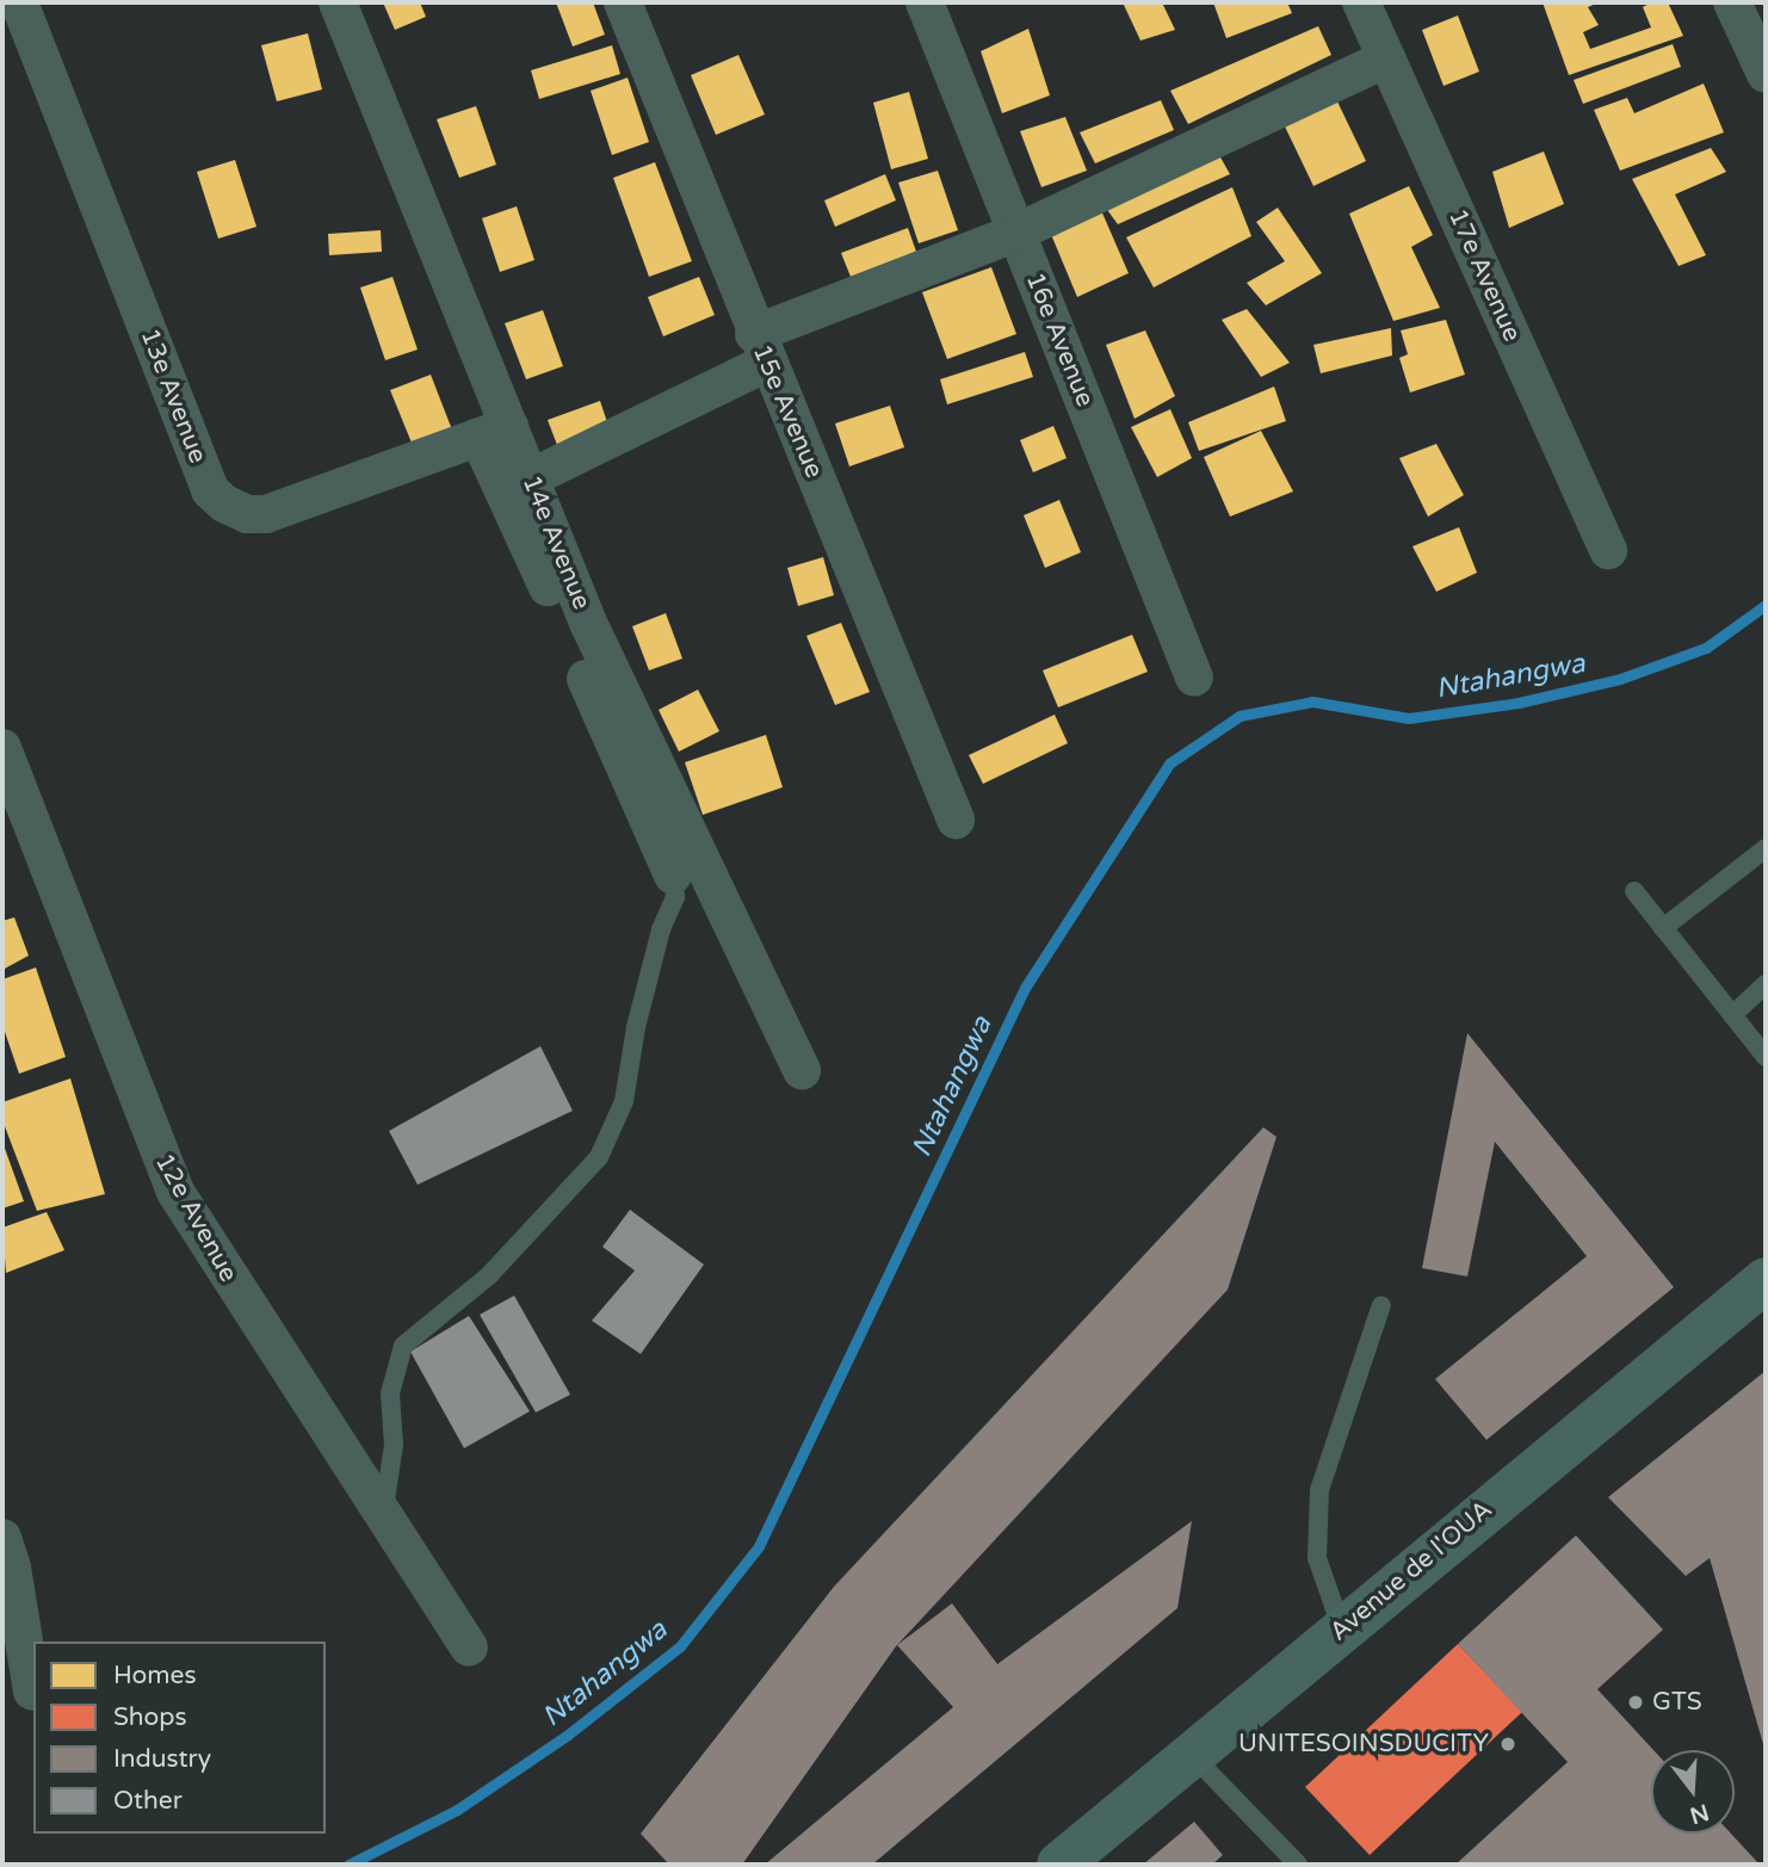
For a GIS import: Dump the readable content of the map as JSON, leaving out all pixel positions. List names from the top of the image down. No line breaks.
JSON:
{"streets":{"main road":["Avenue de l'OUA"],"street":["17e Avenue","16e Avenue","13e Avenue","15e Avenue","14e Avenue","12e Avenue"]},"crossings":[["13e Avenue","14e Avenue"]],"water":["Ntahangwa"],"places":["GTS","UNITESOINSDUCITY"],"legend":["Homes","Shops","Industry","Other"],"north":"bottom"}
